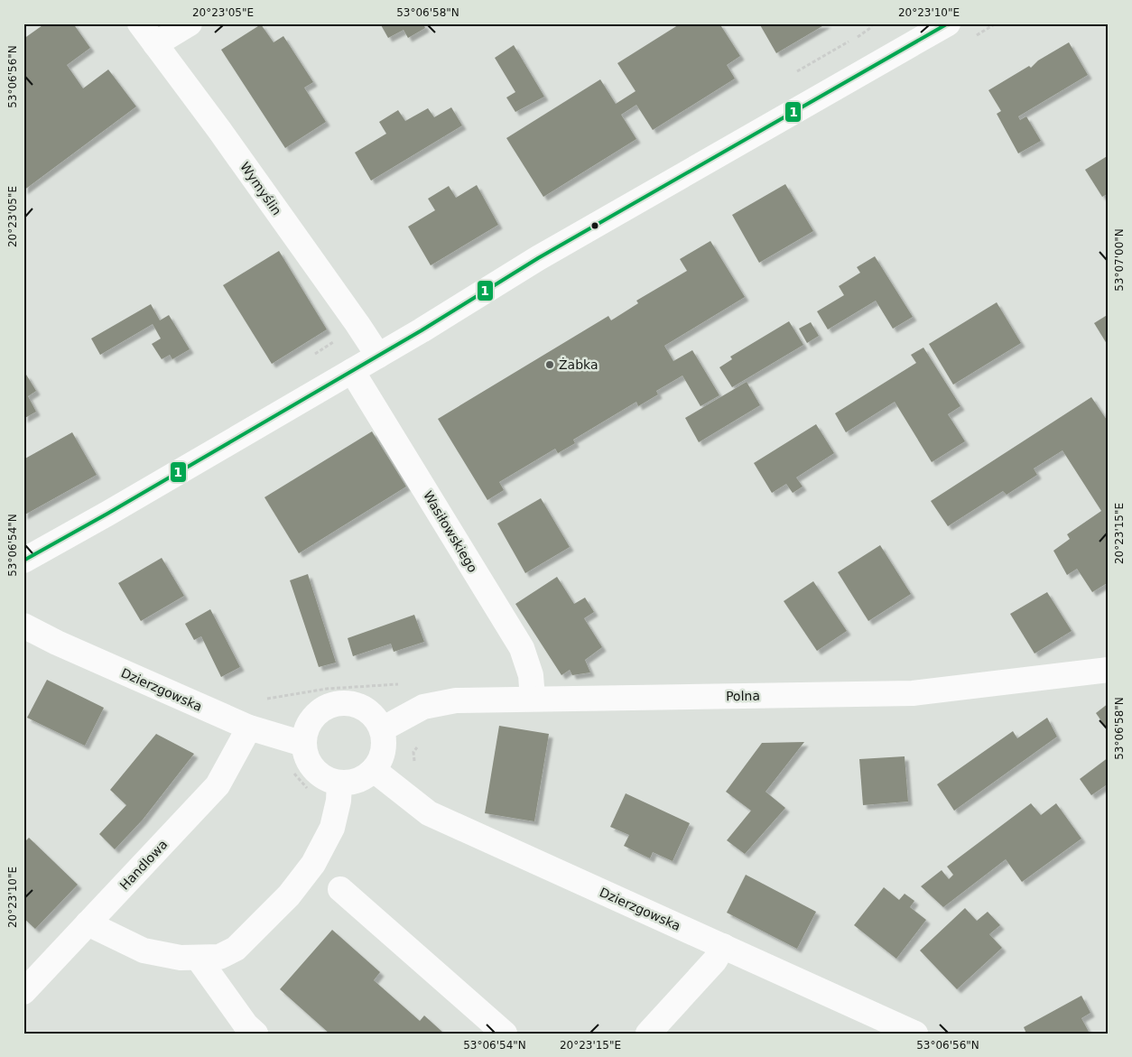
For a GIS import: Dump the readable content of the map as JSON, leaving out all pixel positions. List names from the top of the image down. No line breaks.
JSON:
{"streets":{"street":["Wymyślin","Wasiłowskiego","Dzierzgowska","Polna","Handlowa"]},"crossings":[["Wasiłowskiego","Polna"],["Dzierzgowska","Polna"],["Dzierzgowska","Handlowa"]],"places":["Żabka"],"lines":["transit line 1"],"coordinates":["20°23'05\"E","53°06'58\"N","20°23'10\"E","53°06'56\"N","53°07'00\"N","20°23'15\"E","53°06'54\"N"]}
